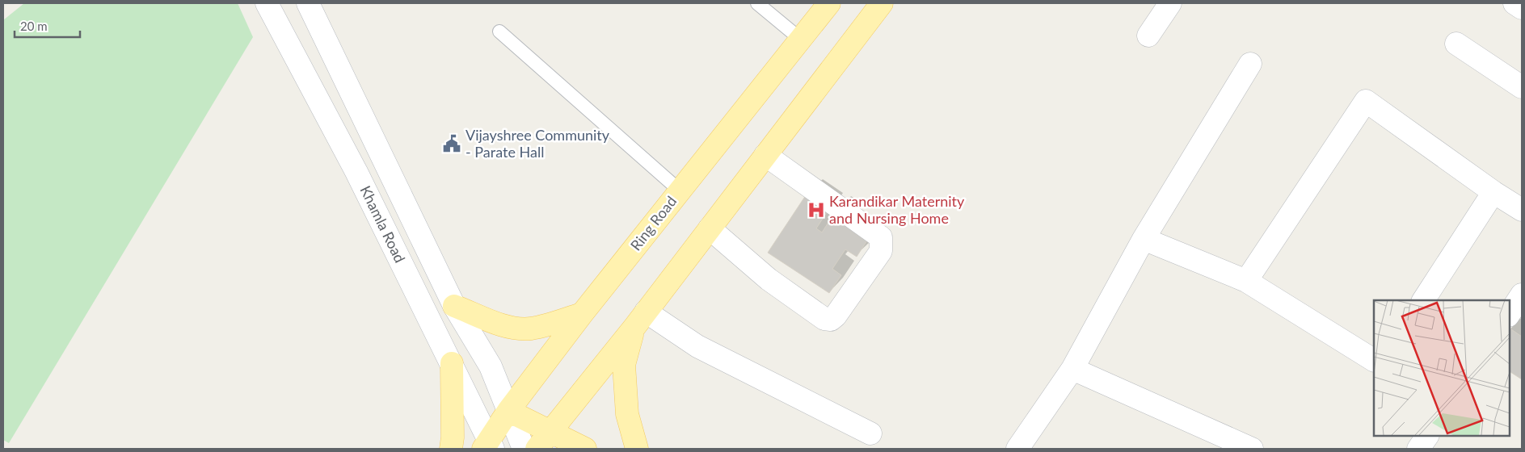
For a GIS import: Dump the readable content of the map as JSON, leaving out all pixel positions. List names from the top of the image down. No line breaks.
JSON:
{"streets":{"main road":["Ring Road"],"street":["Khamla Road"]},"crossings":[["Ring Road","Khamla Road"]],"places":{"public building":["Vijayshree Community - Parate Hall"],"hospital":["Karandikar Maternity and Nursing Home"]},"scale_bar":"20 m"}
